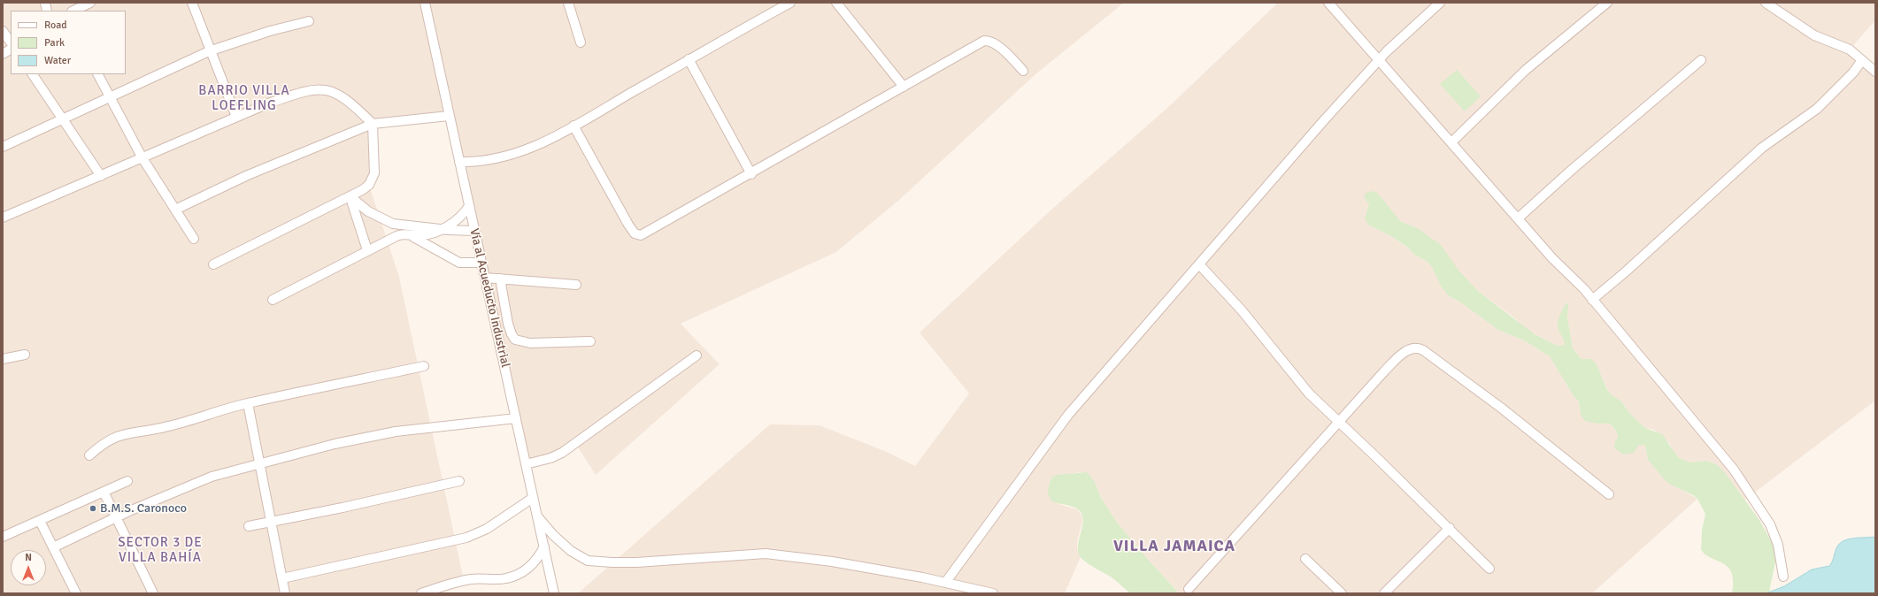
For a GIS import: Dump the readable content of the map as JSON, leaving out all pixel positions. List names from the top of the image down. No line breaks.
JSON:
{"streets":{"street":["Vía al Acueducto Industrial"]},"districts":["BARRIO VILLA LOEFLING","SECTOR 3 DE VILLA BAHÍA","VILLA JAMAICA"],"places":["B.M.S. Caronoco"],"legend":["Road","Park","Water"],"north":"top"}
